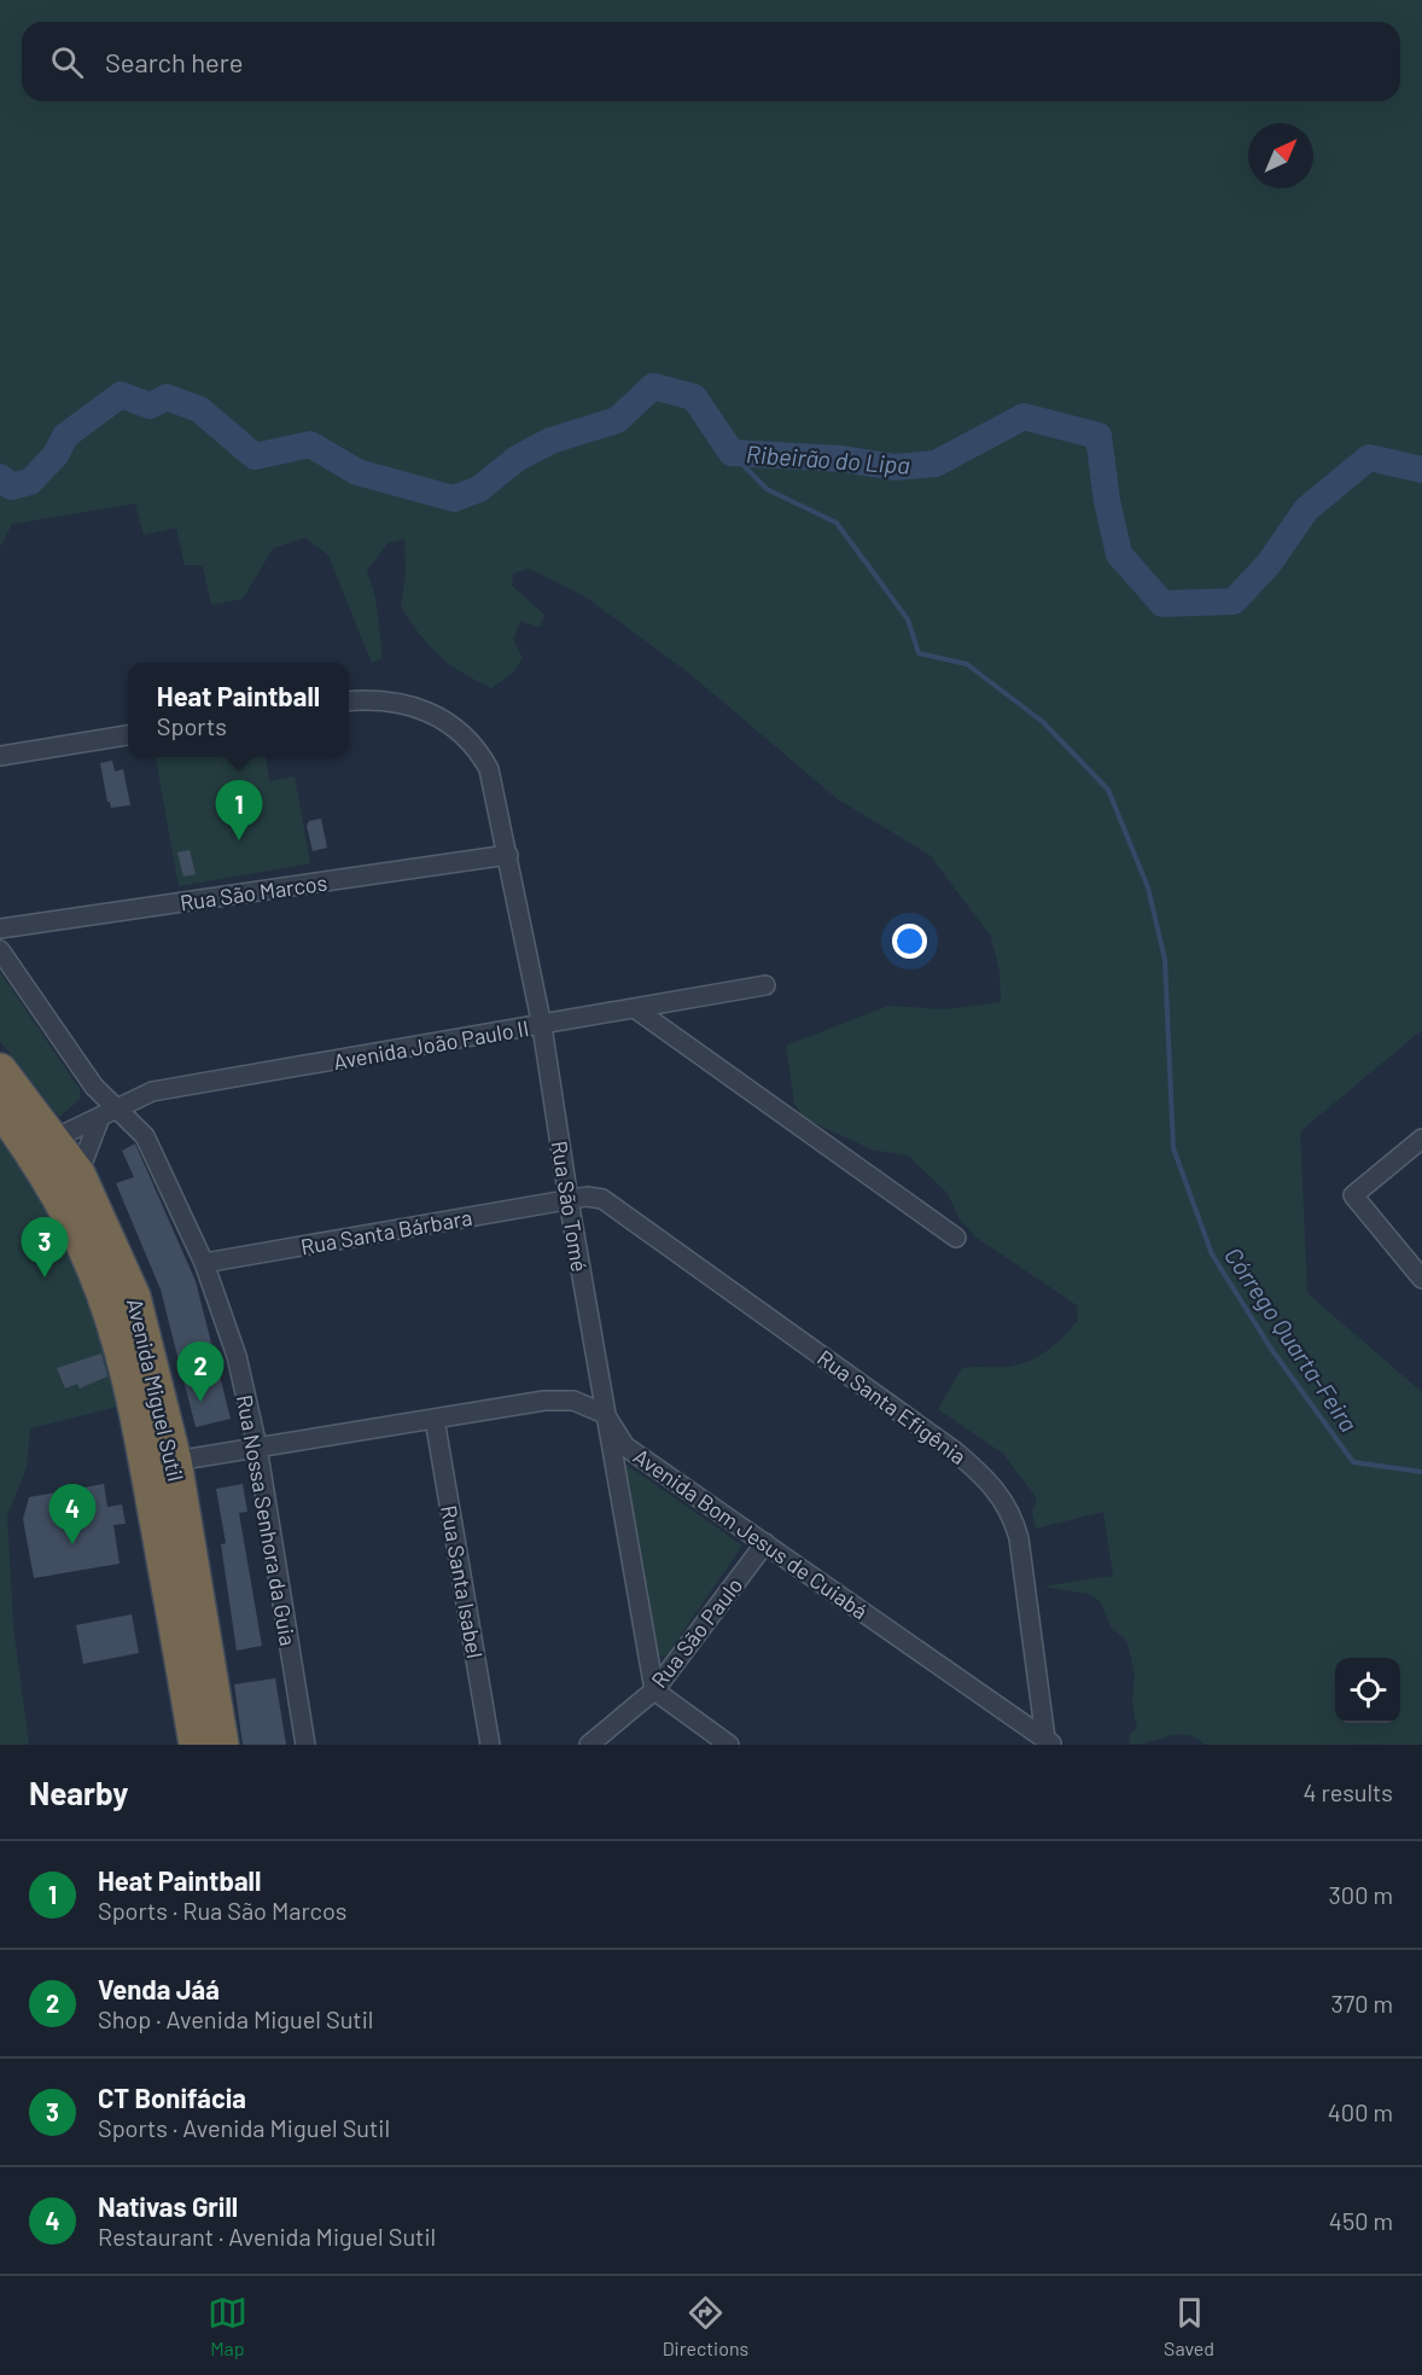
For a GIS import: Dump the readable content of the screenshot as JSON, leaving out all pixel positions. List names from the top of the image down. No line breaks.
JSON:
{"streets":{"highway":["Avenida Miguel Sutil"],"street":["Rua São Marcos","Avenida João Paulo II","Rua São Tomé","Rua Santa Bárbara","Rua Santa Efigênia","Rua Nossa Senhora da Guia","Avenida Bom Jesus de Cuiabá","Rua Santa Isabel","Rua São Paulo"]},"crossings":[["Rua São Marcos","Rua São Tomé"],["Avenida João Paulo II","Rua São Tomé"],["Avenida João Paulo II","Avenida Miguel Sutil"],["Avenida João Paulo II","Rua Nossa Senhora da Guia"],["Rua São Tomé","Rua Santa Bárbara"],["Rua São Tomé","Rua Santa Efigênia"],["Rua São Tomé","Avenida Bom Jesus de Cuiabá"],["Rua São Tomé","Rua São Paulo"],["Rua Santa Bárbara","Rua Santa Efigênia"],["Rua Santa Bárbara","Rua Nossa Senhora da Guia"],["Rua Santa Efigênia","Avenida Bom Jesus de Cuiabá"],["Avenida Bom Jesus de Cuiabá","Rua São Paulo"]],"water":["Ribeirão do Lipa","Córrego Quarta-Feira"],"north":"top right","page":{"search":"Search here","popup":["Heat Paintball","Sports"],"pins":["1","3","2","4"],"heading":["Nearby","4 results"],"list":[{"mark":"1","name":"Heat Paintball","note":"Sports · Rua São Marcos","value":"300 m"},{"mark":"2","name":"Venda Jáá","note":"Shop · Avenida Miguel Sutil","value":"370 m"},{"mark":"3","name":"CT Bonifácia","note":"Sports · Avenida Miguel Sutil","value":"400 m"},{"mark":"4","name":"Nativas Grill","note":"Restaurant · Avenida Miguel Sutil","value":"450 m"}],"nav":["Map","Directions","Saved"]}}
